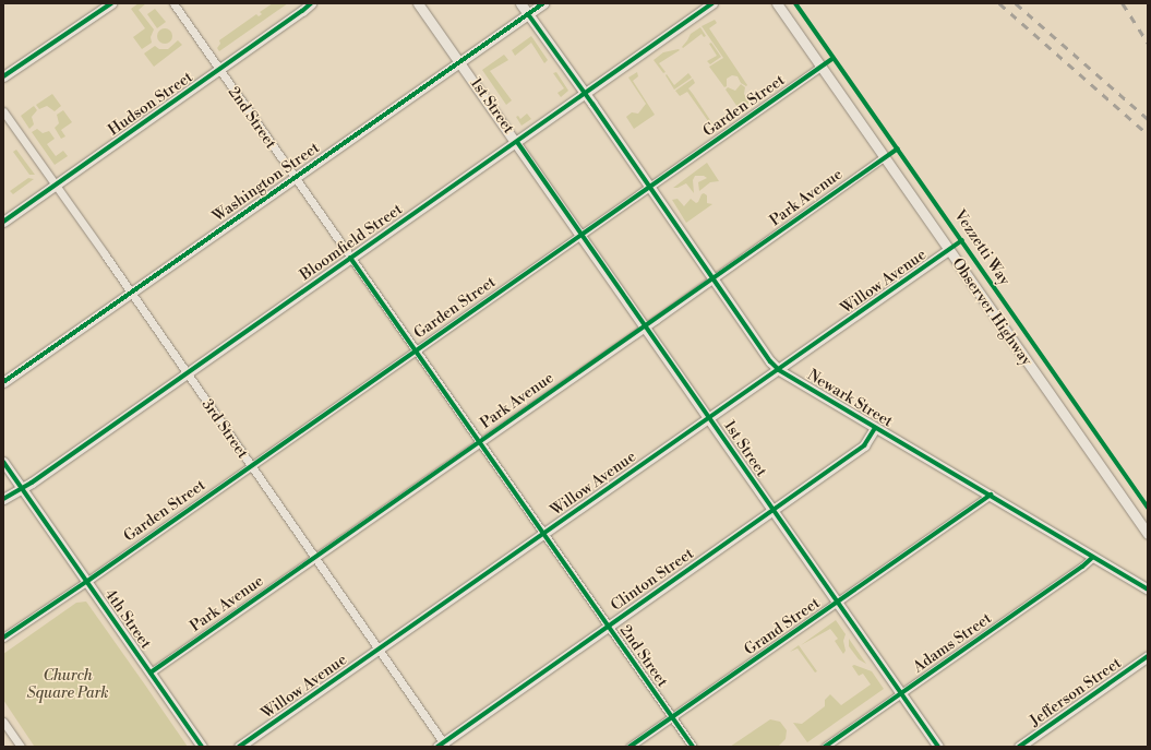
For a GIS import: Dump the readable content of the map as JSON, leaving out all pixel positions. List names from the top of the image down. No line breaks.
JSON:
{"streets":{"street":["Hudson Street","1st Street","Garden Street","2nd Street","Washington Street","Park Avenue","Bloomfield Street","Willow Avenue","Observer Highway","Newark Street","3rd Street","Clinton Street","4th Street","Grand Street","Adams Street","Jefferson Street"],"cycle path":["Vezzetti Way"]},"crossings":[["Hudson Street","2nd Street"],["Hudson Street","3rd Street"],["1st Street","Garden Street"],["1st Street","Washington Street"],["1st Street","Park Avenue"],["1st Street","Bloomfield Street"],["1st Street","Willow Avenue"],["1st Street","Clinton Street"],["1st Street","Grand Street"],["1st Street","Adams Street"],["Garden Street","2nd Street"],["Garden Street","Observer Highway"],["Garden Street","Newark Street"],["Garden Street","3rd Street"],["Garden Street","4th Street"],["2nd Street","Washington Street"],["2nd Street","Park Avenue"],["2nd Street","Bloomfield Street"],["2nd Street","Willow Avenue"],["2nd Street","Clinton Street"],["2nd Street","Grand Street"],["Washington Street","Newark Street"],["Washington Street","3rd Street"],["Park Avenue","Observer Highway"],["Park Avenue","Newark Street"],["Park Avenue","3rd Street"],["Park Avenue","4th Street"],["Bloomfield Street","Newark Street"],["Bloomfield Street","3rd Street"],["Bloomfield Street","4th Street"],["Willow Avenue","Observer Highway"],["Willow Avenue","Newark Street"],["Willow Avenue","3rd Street"],["Newark Street","Clinton Street"],["Newark Street","Grand Street"],["Newark Street","Adams Street"],["3rd Street","Clinton Street"]],"parks":["Church Square Park"]}
